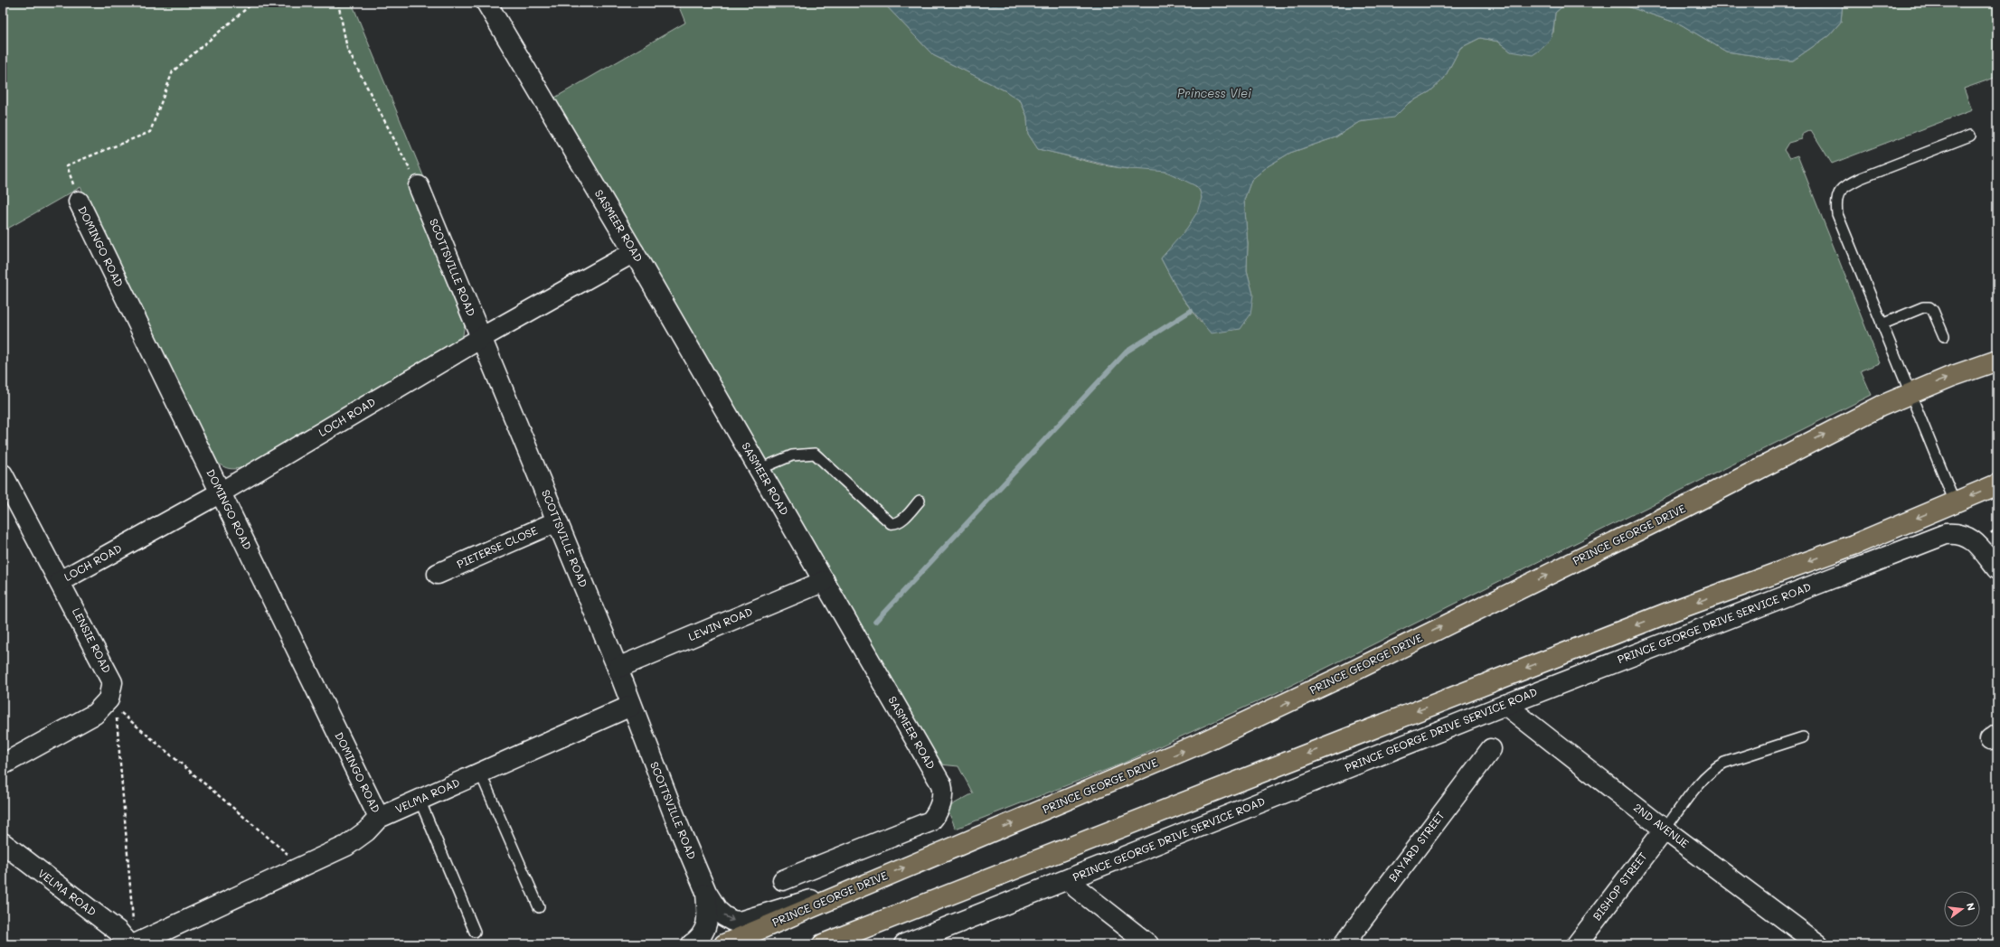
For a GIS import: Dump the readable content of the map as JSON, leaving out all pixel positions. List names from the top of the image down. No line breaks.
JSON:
{"streets":{"main road":["PRINCE GEORGE DRIVE"],"street":["SASMEER ROAD","DOMINGO ROAD","SCOTTSVILLE ROAD","LOCH ROAD","PIETERSE CLOSE","PRINCE GEORGE DRIVE SERVICE ROAD","LEWIN ROAD","LENSIE ROAD","VELMA ROAD","2ND AVENUE","BAYARD STREET","BISHOP STREET"]},"crossings":[["SASMEER ROAD","LOCH ROAD"],["SASMEER ROAD","LEWIN ROAD"],["DOMINGO ROAD","LOCH ROAD"],["DOMINGO ROAD","VELMA ROAD"],["SCOTTSVILLE ROAD","LOCH ROAD"],["SCOTTSVILLE ROAD","PRINCE GEORGE DRIVE"],["SCOTTSVILLE ROAD","PIETERSE CLOSE"],["SCOTTSVILLE ROAD","LEWIN ROAD"],["SCOTTSVILLE ROAD","VELMA ROAD"],["LOCH ROAD","LENSIE ROAD"],["PRINCE GEORGE DRIVE SERVICE ROAD","2ND AVENUE"],["2ND AVENUE","BISHOP STREET"]],"water":["Princess Vlei"],"north":"right"}
